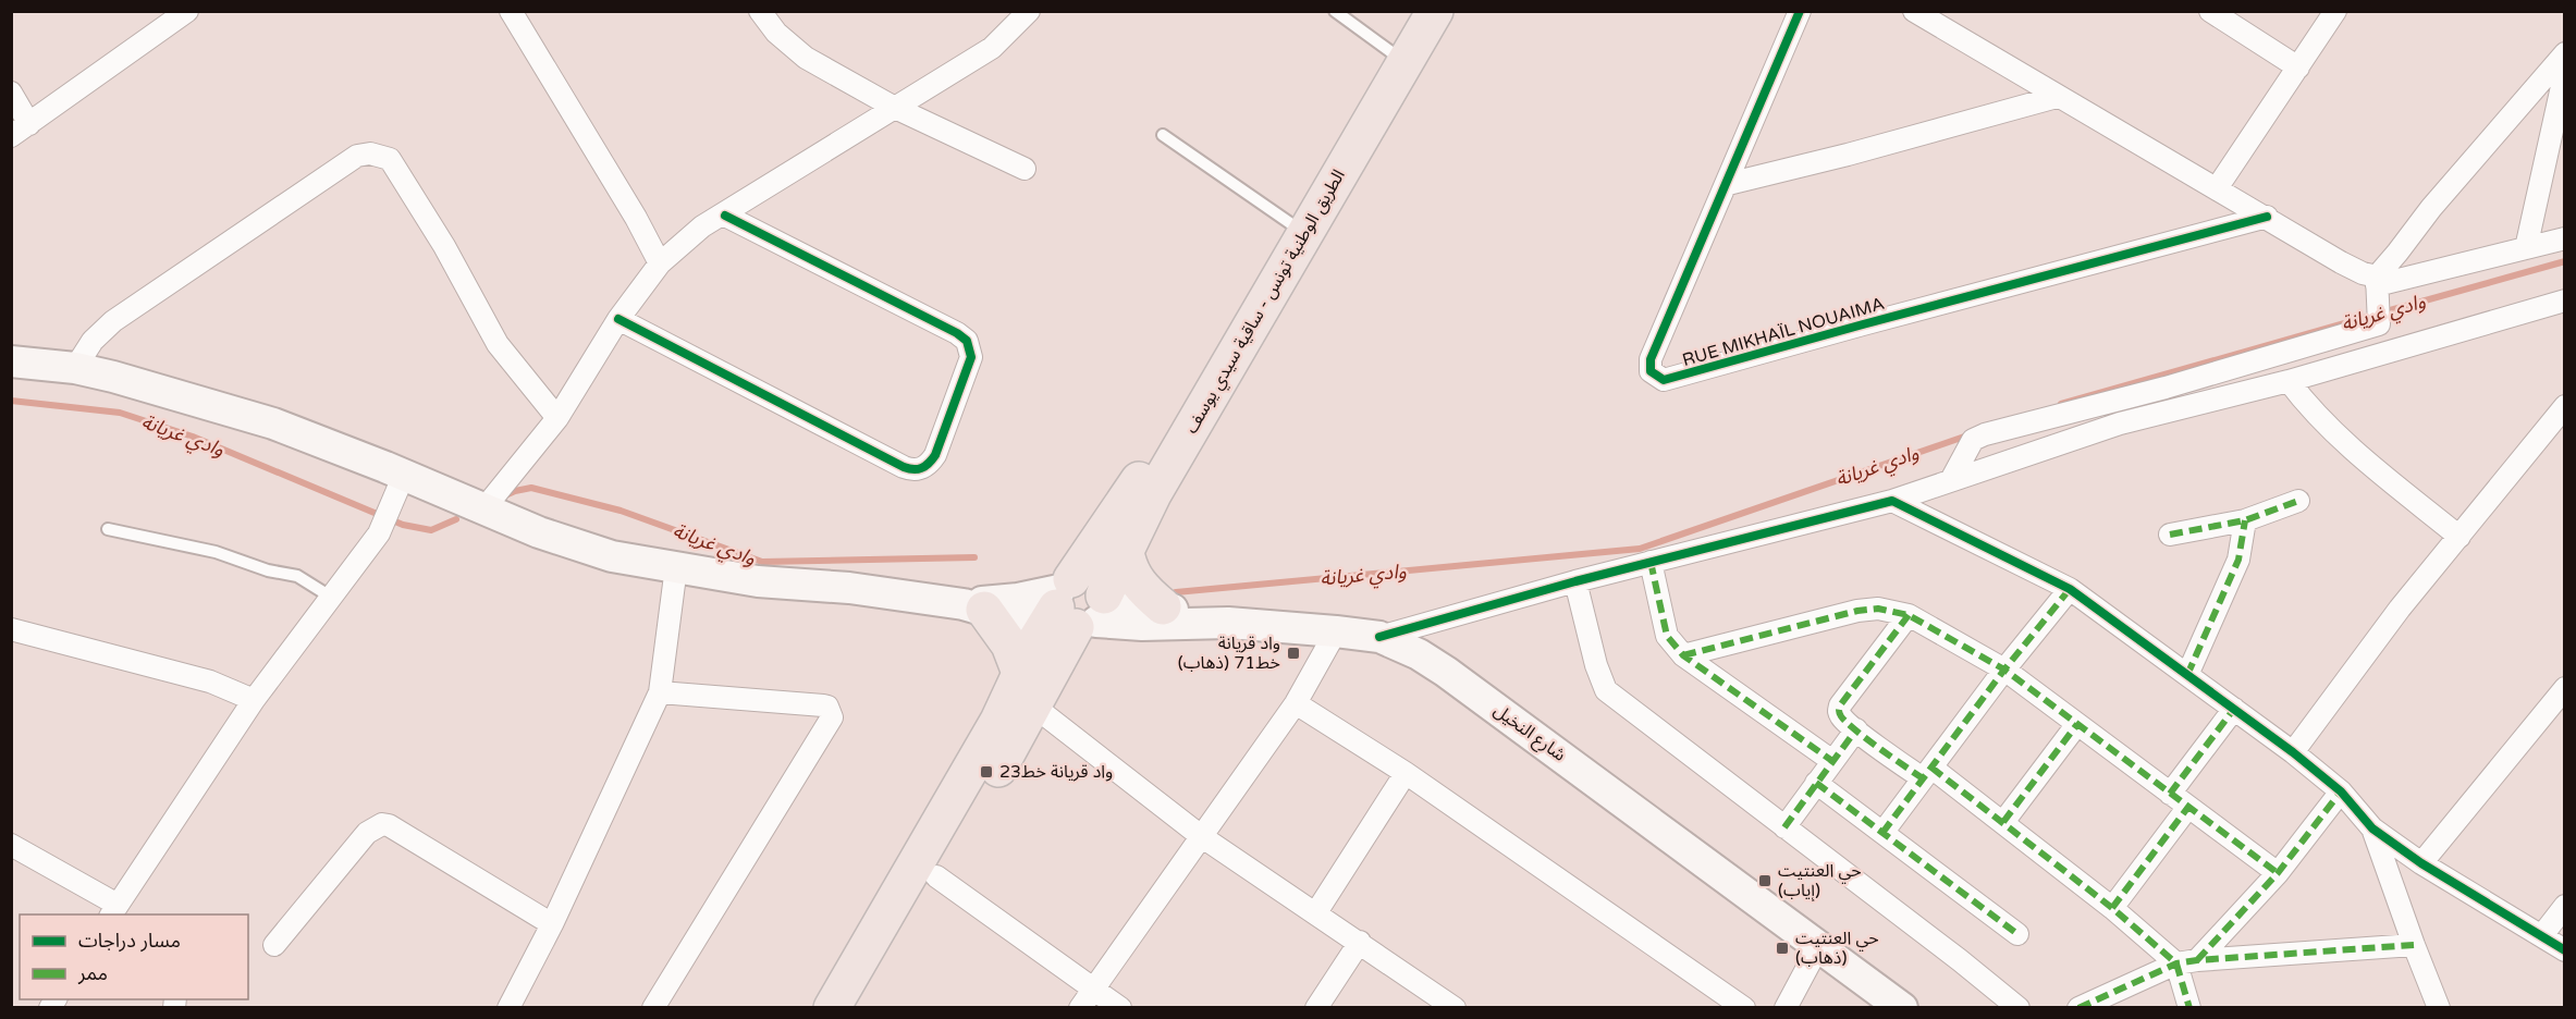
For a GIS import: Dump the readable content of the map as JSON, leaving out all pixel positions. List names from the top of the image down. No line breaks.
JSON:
{"streets":{"highway":["الطريق الوطنية تونس - ساقية سيدي يوسف"],"main road":["شارع النخيل"],"street":["RUE MIKHAÏL NOUAIMA"]},"crossings":[["الطريق الوطنية تونس - ساقية سيدي يوسف","شارع النخيل"]],"water":["وادي غريانة"],"places":{"transit":["واد قريانة خط71 (ذهاب)","واد قريانة خط23","حي العنتيت (إياب)","حي العنتيت (ذهاب)"]},"legend":["مسار دراجات","ممر"]}
